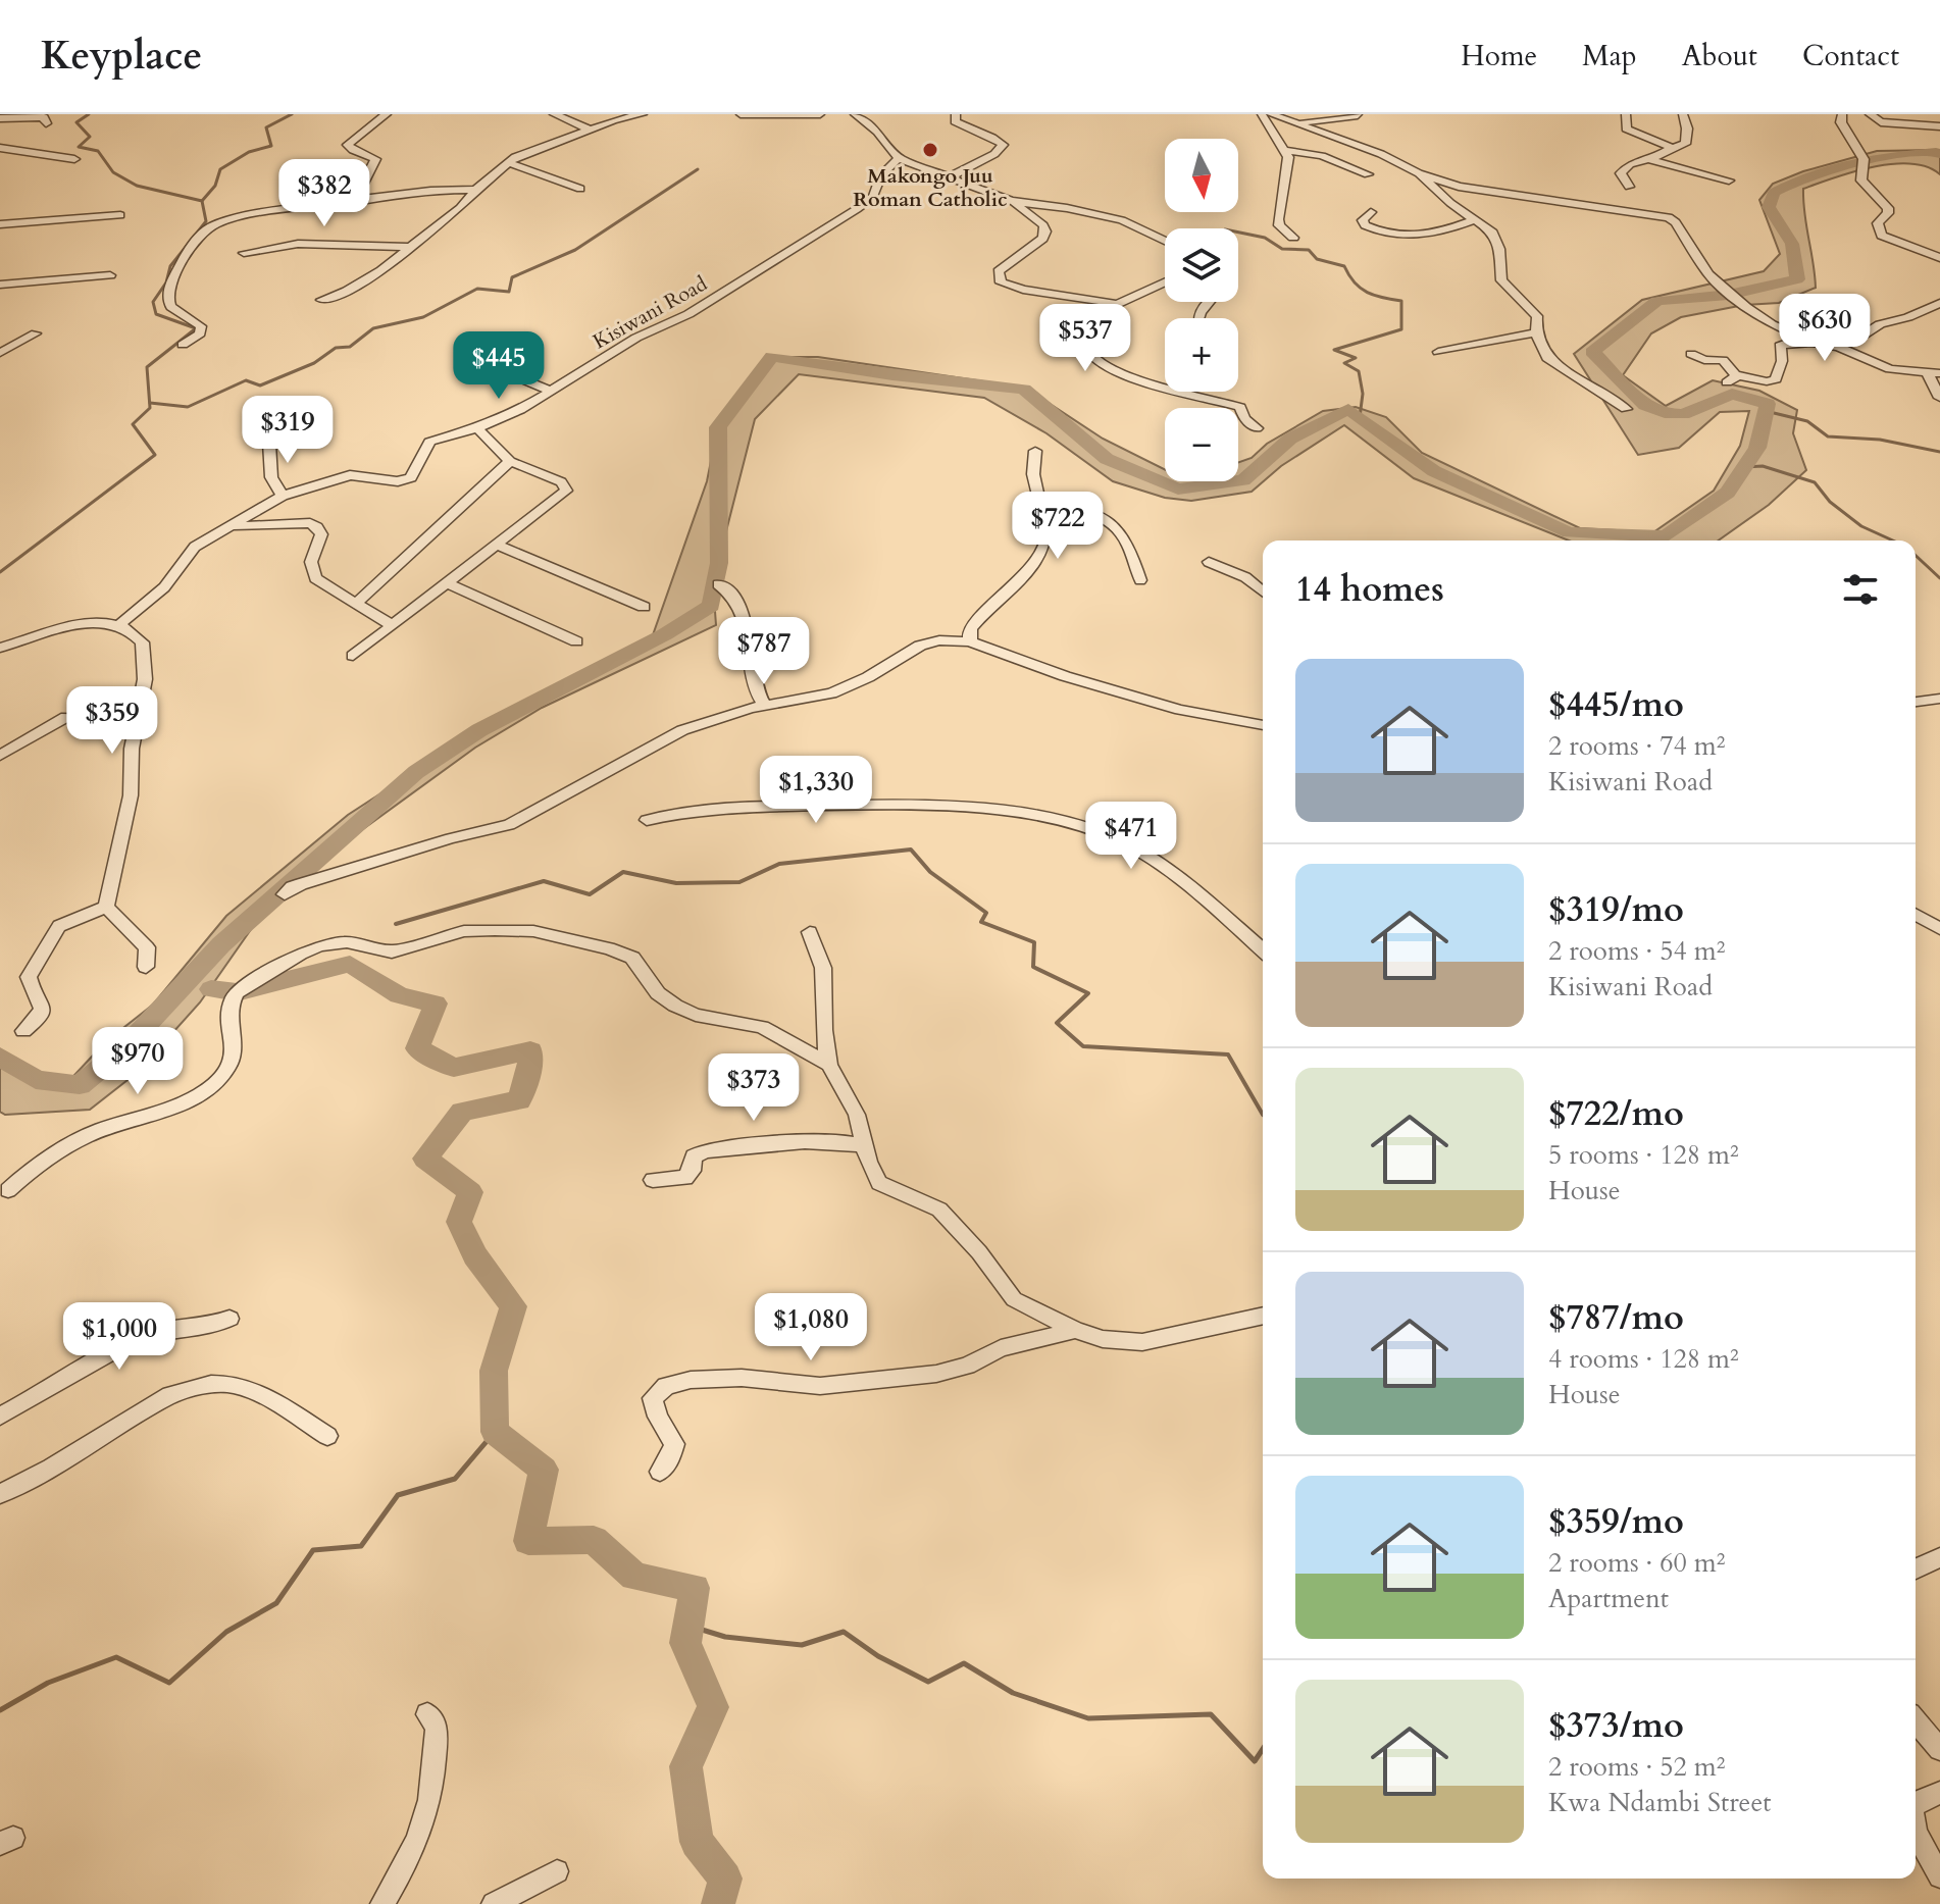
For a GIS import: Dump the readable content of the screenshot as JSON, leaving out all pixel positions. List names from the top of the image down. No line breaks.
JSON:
{"streets":{"street":["Kisiwani Road"]},"places":["Makongo Juu Roman Catholic"],"north":"bottom","page":{"header":"Keyplace","nav":["Home","Map","About","Contact"],"map_buttons":["+","−"],"price":["$382","$630","$537","$445","$319","$722","$787","$359","$1,330","$471","$970","$373","$1,080","$1,000"],"heading":"14 homes","list":[{"name":"$445/mo","note":"2 rooms · 74 m² · Kisiwani Road"},{"name":"$319/mo","note":"2 rooms · 54 m² · Kisiwani Road"},{"name":"$722/mo","note":"5 rooms · 128 m² · House"},{"name":"$787/mo","note":"4 rooms · 128 m² · House"},{"name":"$359/mo","note":"2 rooms · 60 m² · Apartment"},{"name":"$373/mo","note":"2 rooms · 52 m² · Kwa Ndambi Street"}]}}
